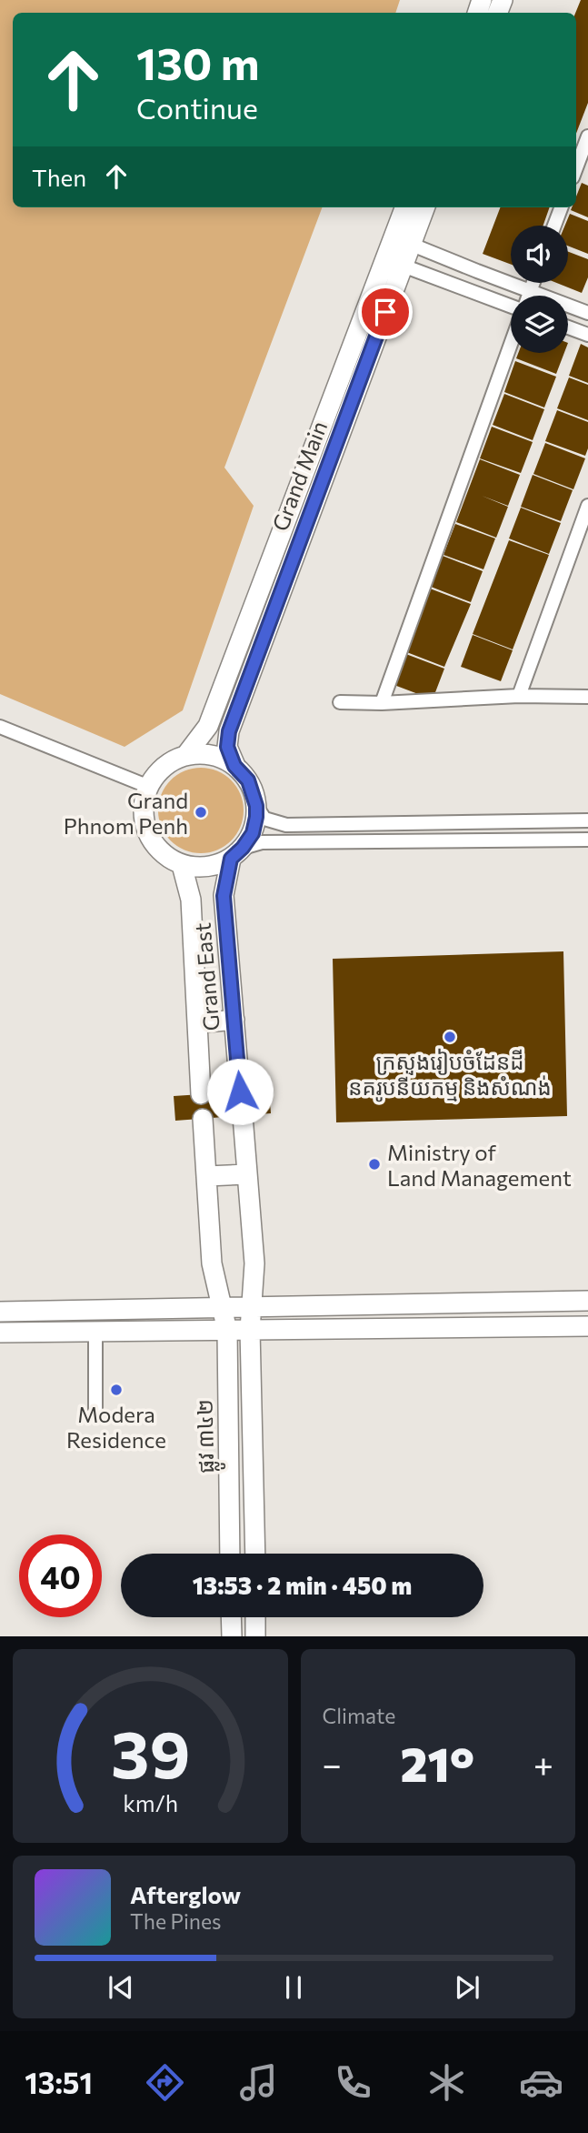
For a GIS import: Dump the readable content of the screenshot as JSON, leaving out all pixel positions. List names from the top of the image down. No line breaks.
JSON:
{"streets":{"street":["Grand Main","Grand East","ផ្លូវ ៣៤២"]},"crossings":[["Grand Main","Grand East"]],"places":["Grand Phnom Penh","ក្រសួងរៀបចំដែនដី នគរូបនីយកម្ម និងសំណង់","Ministry of Land Management","Modera Residence"],"page":{"turn":["130 m","Continue"],"then":"Then","limit":"40","trip":"13:53 · 2 min · 450 m","tile":"Climate","heat":["−","21°","+"],"song":["Afterglow","The Pines"],"tabs":"13:51","gauge":["39","km/h"]}}
